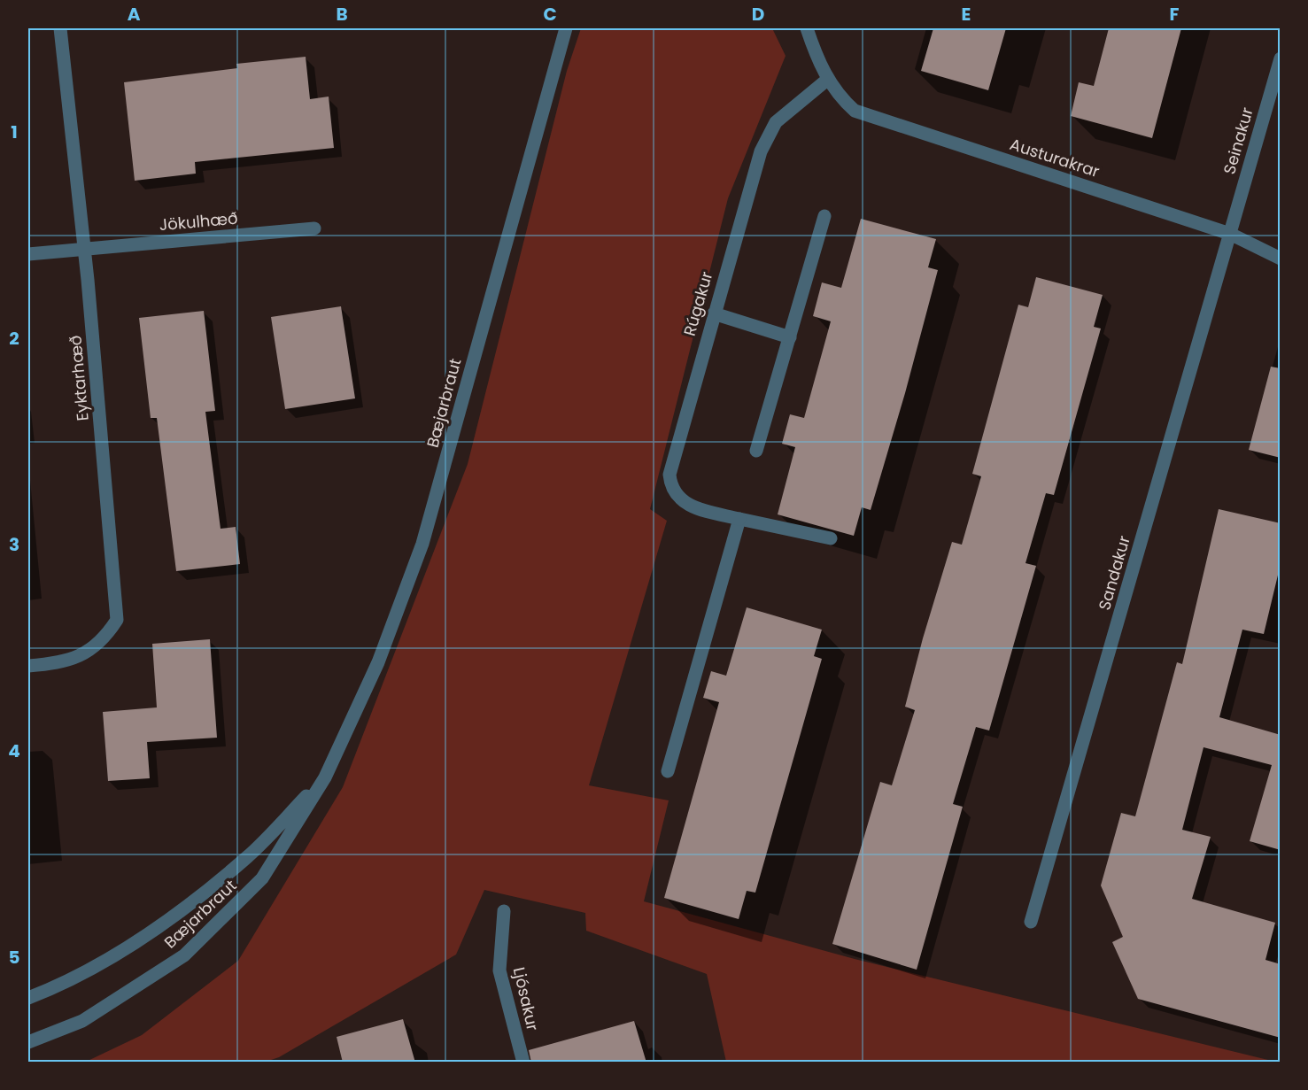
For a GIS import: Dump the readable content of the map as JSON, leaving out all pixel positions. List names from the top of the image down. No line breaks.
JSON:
{"streets":{"street":["Seinakur","Austurakrar","Jökulhæð","Rúgakur","Eyktarhæð","Bæjarbraut","Sandakur","Ljósakur"]},"crossings":[["Seinakur","Austurakrar"],["Seinakur","Sandakur"],["Austurakrar","Rúgakur"],["Austurakrar","Sandakur"],["Jökulhæð","Eyktarhæð"]],"grid":{"columns":["A","B","C","D","E","F"],"rows":["1","2","3","4","5"]}}
